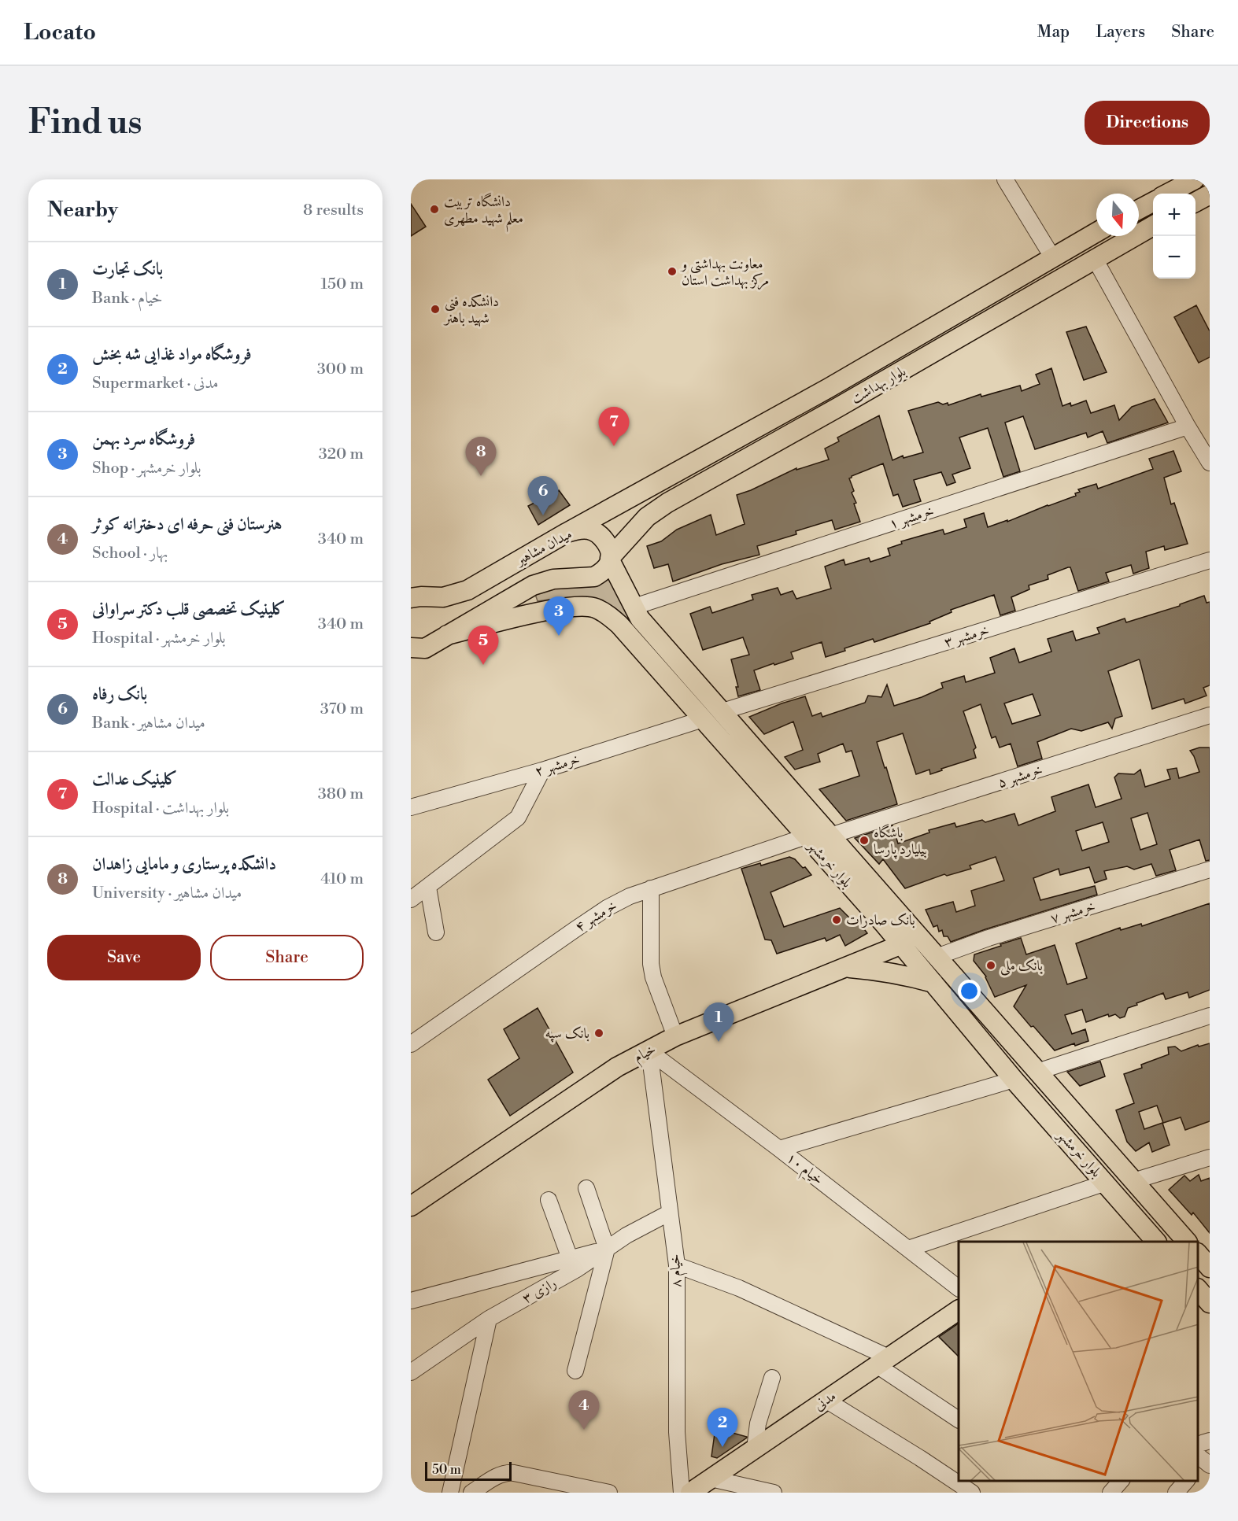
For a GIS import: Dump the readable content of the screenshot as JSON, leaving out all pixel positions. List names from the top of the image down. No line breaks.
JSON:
{"streets":{"main road":["بلوار بهداشت","میدان مشاهیر","بلوار خرمشهر","خیام","مدنی"],"street":["خرمشهر ۱","خرمشهر ۳","خرمشهر ۲","خرمشهر ۵","خرمشهر ۷","خرمشهر ۴","خیام ۱۰","خیام ۸","رازی ۳"]},"crossings":[["بلوار بهداشت","میدان مشاهیر"],["بلوار بهداشت","بلوار خرمشهر"],["خرمشهر ۱","بلوار خرمشهر"],["میدان مشاهیر","بلوار خرمشهر"],["خرمشهر ۳","بلوار خرمشهر"],["خرمشهر ۲","بلوار خرمشهر"],["خرمشهر ۵","بلوار خرمشهر"],["بلوار خرمشهر","خرمشهر ۷"],["بلوار خرمشهر","خرمشهر ۴"],["بلوار خرمشهر","خیام"],["خیام","خیام ۱۰"],["خیام","خیام ۸"],["خیام ۱۰","خیام ۸"]],"places":["دانشگاه تربیت معلم شهید مطهری","معاونت بهداشتی و مرکز بهداشت استان","دانشکده فنی شهید باهنر","باشگاه بیلیارد پارسا","بانک صادرات","بانک ملی","بانک سپه"],"scale_bar":"50 m","north":"bottom","page":{"header":"Locato","nav":["Map","Layers","Share"],"buttons":["Directions",["Save","Share"]],"title":"Find us","heading":["Nearby","8 results"],"map_buttons":["+","−"],"list":[{"mark":"1","name":"بانک تجارت","note":"Bank · خیام","value":"150 m"},{"mark":"2","name":"فروشگاه مواد غذایی شه بخش","note":"Supermarket · مدنی","value":"300 m"},{"mark":"3","name":"فروشگاه سرد بهمن","note":"Shop · بلوار خرمشهر","value":"320 m"},{"mark":"4","name":"هنرستان فنی حرفه ای دخترانه کوثر","note":"School · بهار","value":"340 m"},{"mark":"5","name":"کلینیک تخصصی قلب دکتر سراوانی","note":"Hospital · بلوار خرمشهر","value":"340 m"},{"mark":"6","name":"بانک رفاه","note":"Bank · میدان مشاهیر","value":"370 m"},{"mark":"7","name":"کلینیک عدالت","note":"Hospital · بلوار بهداشت","value":"380 m"},{"mark":"8","name":"دانشکده پرستاری و مامایی زاهدان","note":"University · میدان مشاهیر","value":"410 m"}],"pins":["7","8","6","3","5","1","4","2"],"scale":"50 m"}}
